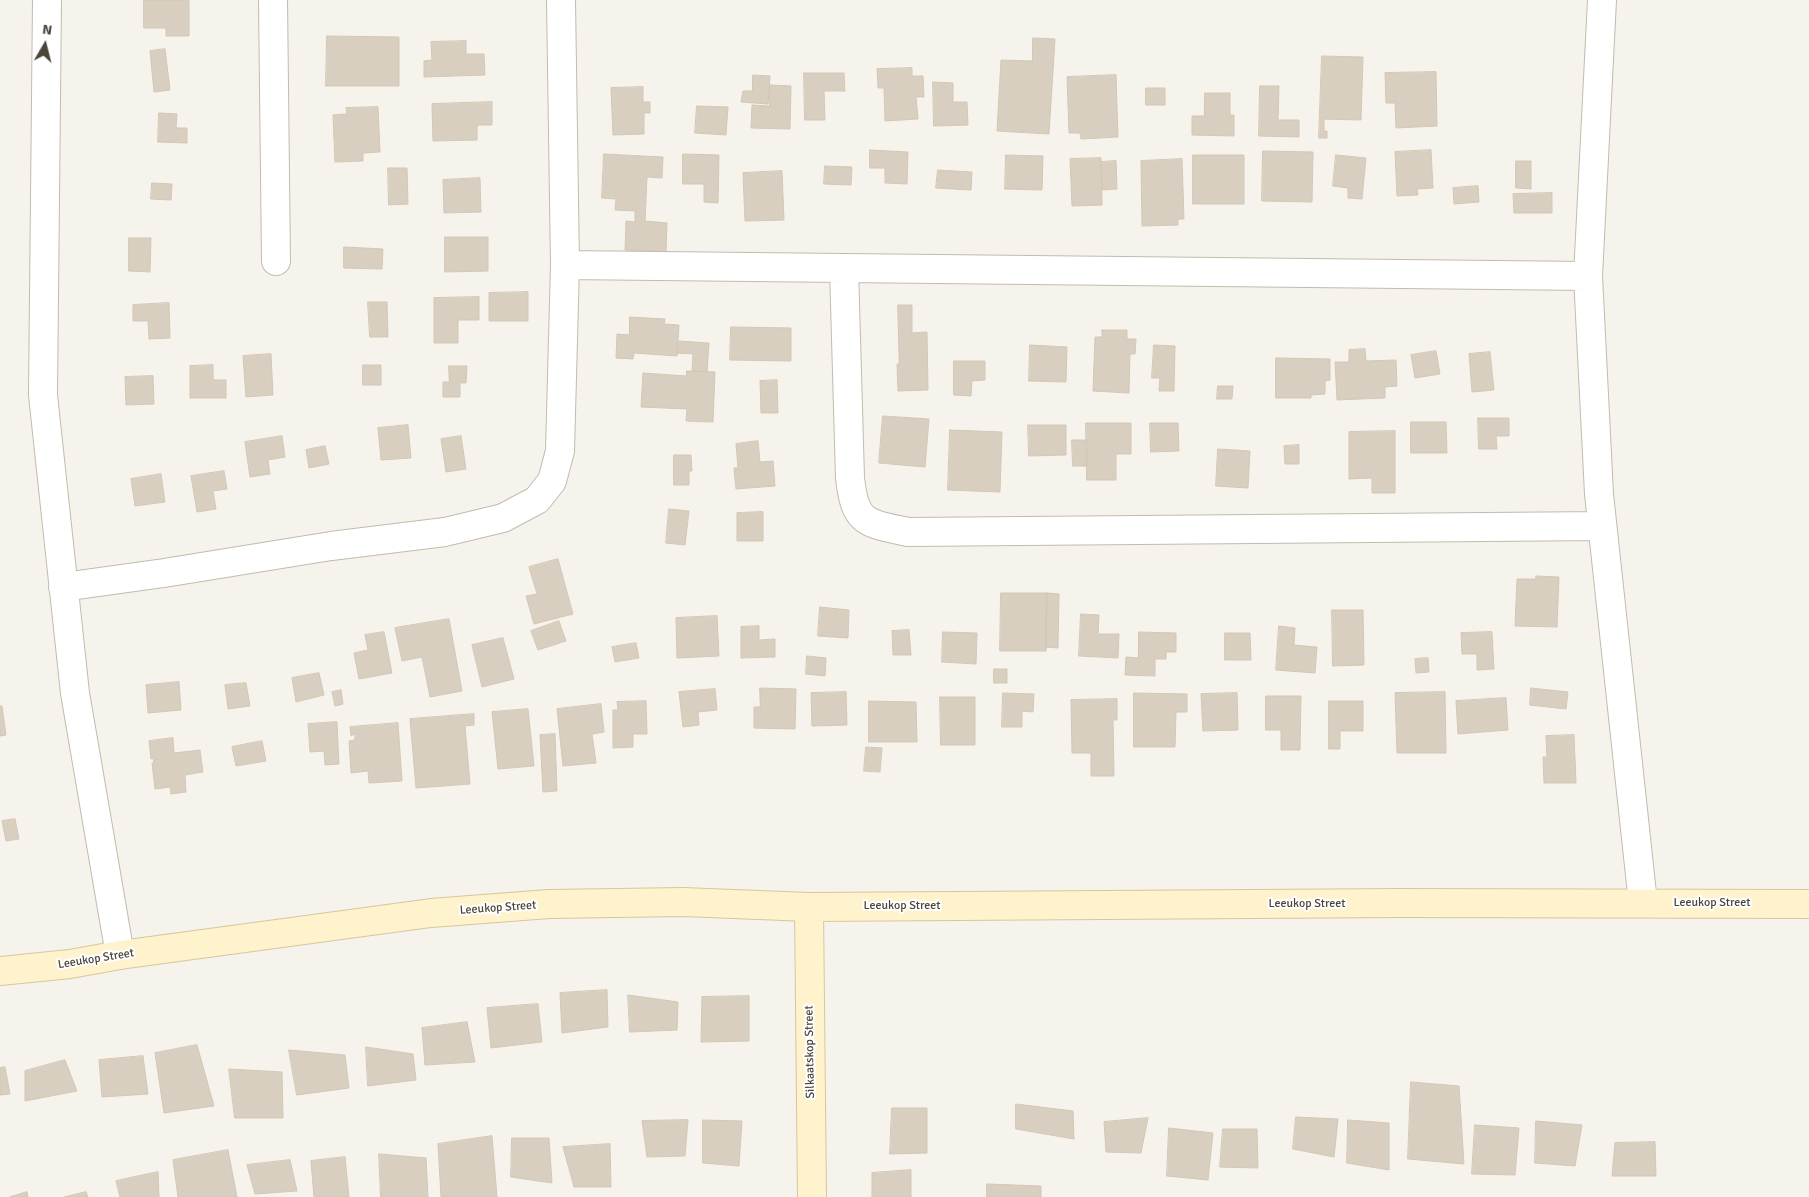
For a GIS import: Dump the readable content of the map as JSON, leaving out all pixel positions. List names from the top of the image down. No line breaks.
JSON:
{"streets":{"street":["Leeukop Street","Silkaatskop Street"]},"crossings":[["Leeukop Street","Silkaatskop Street"]],"north":"top"}
